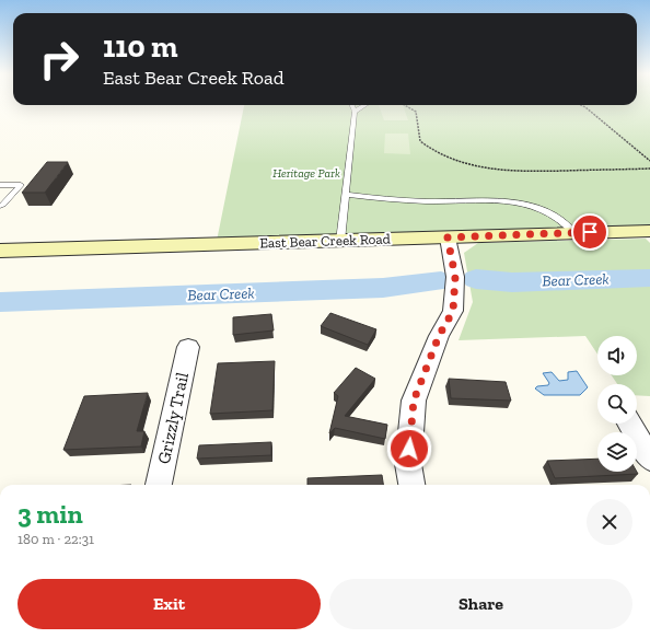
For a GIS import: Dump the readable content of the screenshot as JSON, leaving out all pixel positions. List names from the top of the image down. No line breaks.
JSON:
{"streets":{"main road":["East Bear Creek Road"],"street":["Grizzly Trail"]},"water":["Bear Creek"],"parks":["Heritage Park"],"page":{"turn":["110 m","East Bear Creek Road"],"heading":["3 min","180 m · 22:31"],"buttons":["Exit","Share"]}}
